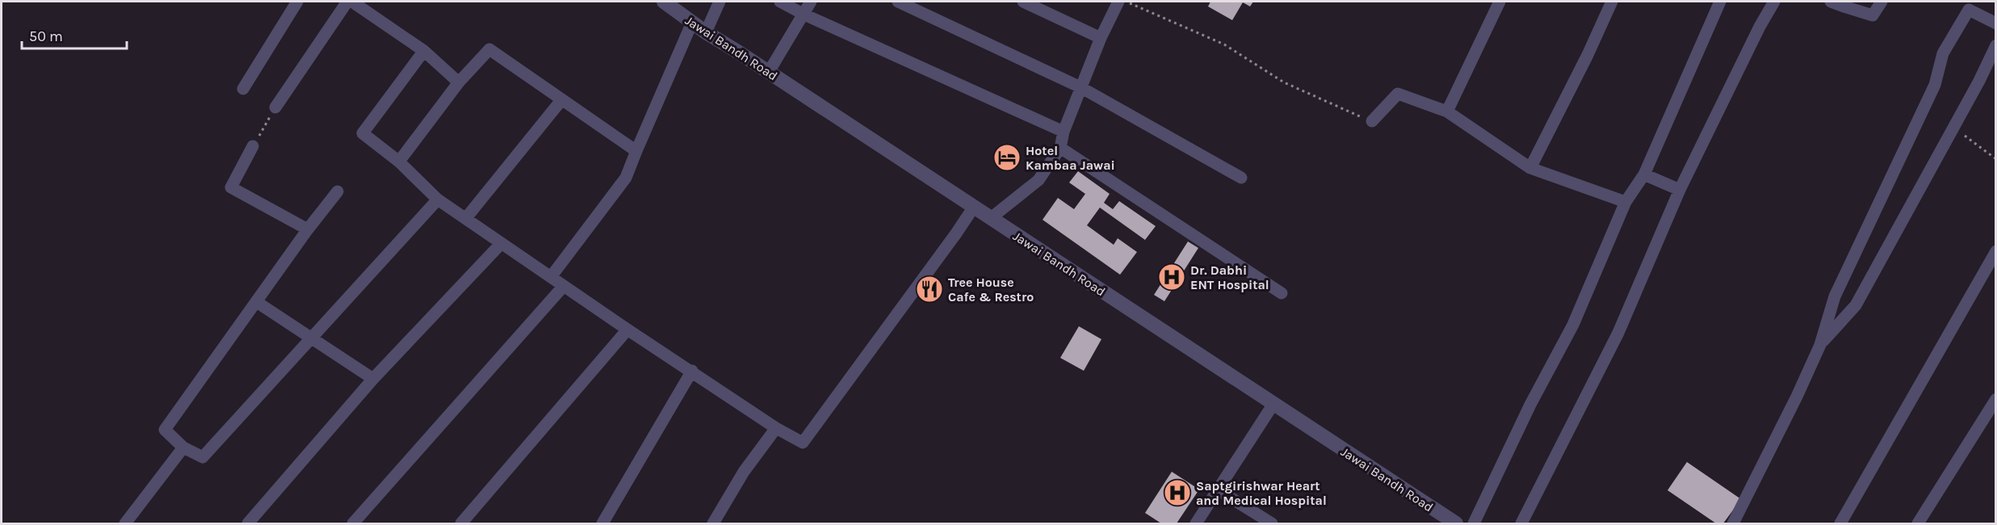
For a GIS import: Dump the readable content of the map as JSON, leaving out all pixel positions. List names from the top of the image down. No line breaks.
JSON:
{"streets":{"street":["Jawai Bandh Road"]},"places":{"hotel":["Hotel Kambaa Jawai"],"hospital":["Dr. Dabhi ENT Hospital","Saptgirishwar Heart and Medical Hospital"],"restaurant":["Tree House Cafe & Restro"]},"scale_bar":"50 m"}
